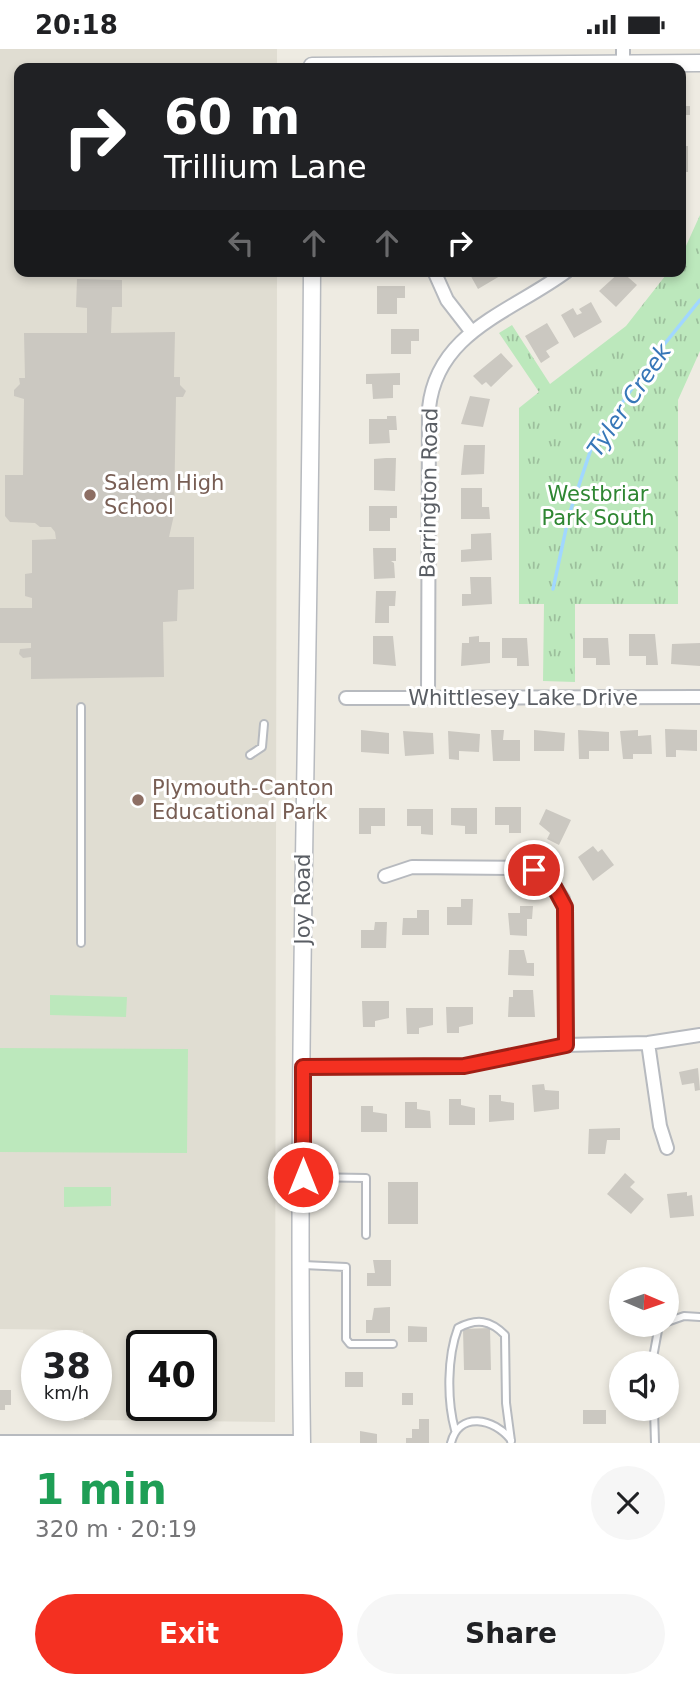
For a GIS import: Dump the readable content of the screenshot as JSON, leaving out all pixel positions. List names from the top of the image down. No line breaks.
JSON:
{"streets":{"street":["Barrington Road","Whittlesey Lake Drive","Joy Road"]},"crossings":[["Barrington Road","Whittlesey Lake Drive"]],"water":["Tyler Creek"],"parks":["Westbriar Park South"],"places":["Salem High School","Plymouth-Canton Educational Park"],"north":"right","page":{"status":"20:18","turn":["60 m","Trillium Lane"],"speed":"38 km/h","limit":"40","heading":["1 min","320 m · 20:19"],"buttons":["Exit","Share"]}}
